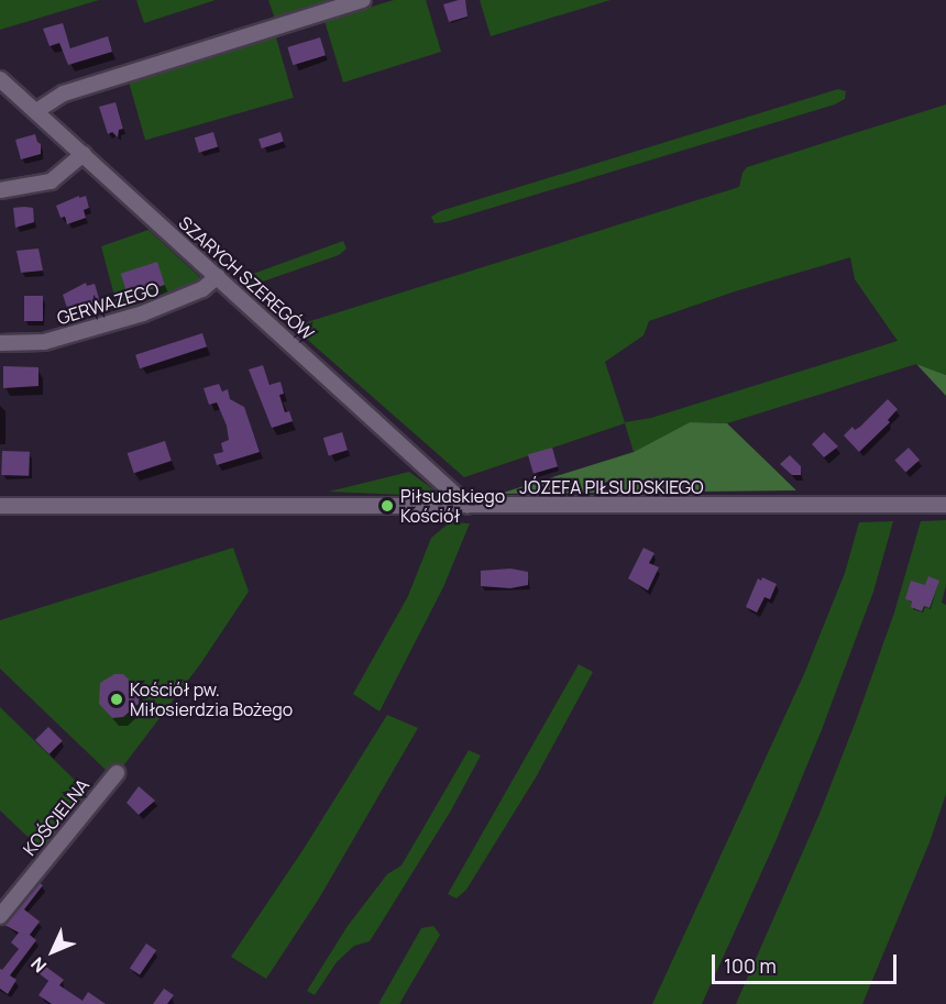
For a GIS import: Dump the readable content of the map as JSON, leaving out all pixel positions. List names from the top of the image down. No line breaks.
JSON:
{"streets":{"street":["SZARYCH SZEREGÓW","GERWAZEGO","JÓZEFA PIŁSUDSKIEGO","KOŚCIELNA"]},"crossings":[["SZARYCH SZEREGÓW","GERWAZEGO"],["SZARYCH SZEREGÓW","JÓZEFA PIŁSUDSKIEGO"]],"places":["Piłsudskiego Kościół","Kościół pw. Miłosierdzia Bożego"],"scale_bar":"100 m","north":"bottom left"}
